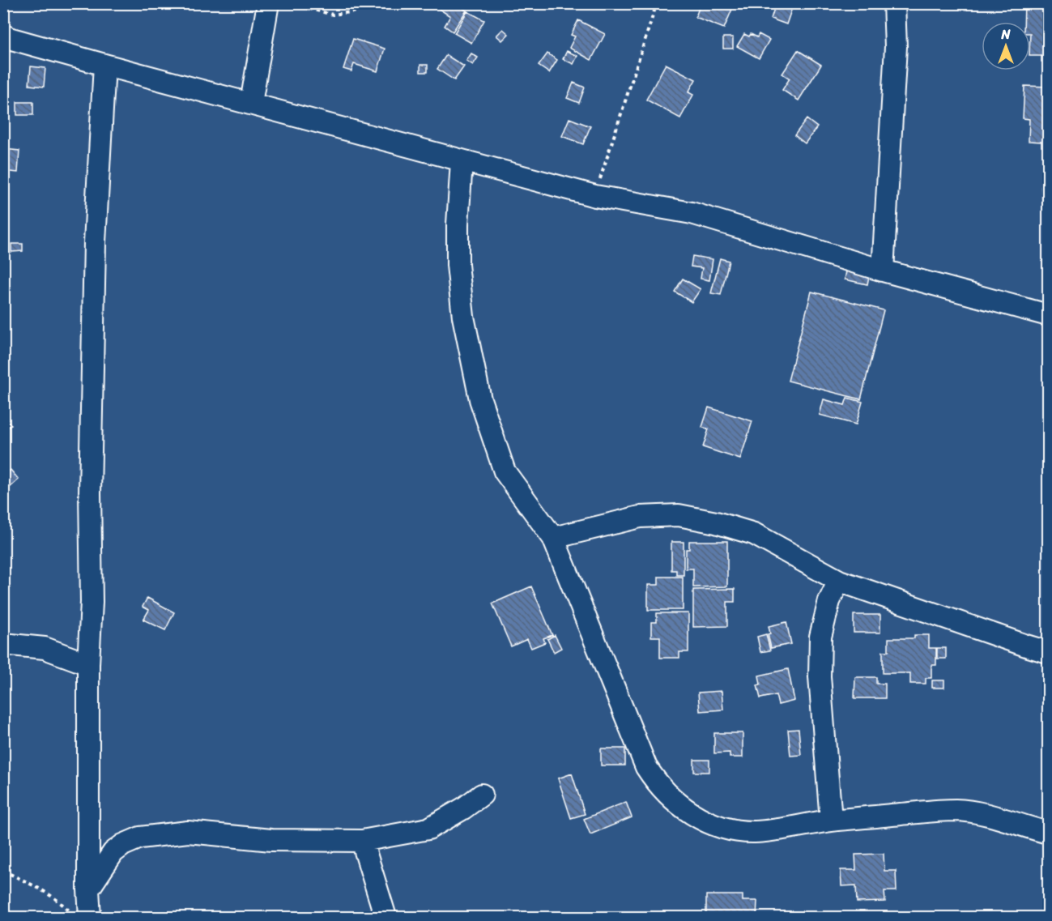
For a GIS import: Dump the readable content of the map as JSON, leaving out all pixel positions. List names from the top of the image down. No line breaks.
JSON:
{"north":"top"}
